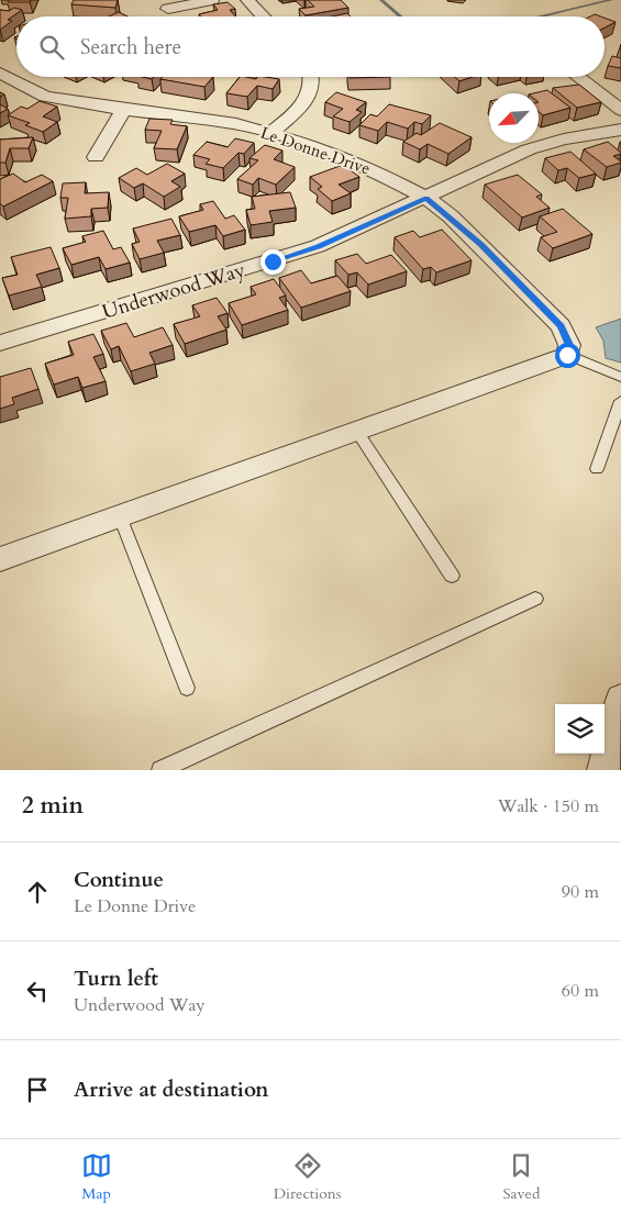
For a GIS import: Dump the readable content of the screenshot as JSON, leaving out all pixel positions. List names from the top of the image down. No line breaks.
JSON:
{"streets":{"street":["Le Donne Drive","Underwood Way"]},"crossings":[["Le Donne Drive","Underwood Way"]],"north":"bottom left","page":{"search":"Search here","heading":["2 min","Walk · 150 m"],"list":[["Continue","Le Donne Drive","90 m"],["Turn left","Underwood Way","60 m"],"Arrive at destination"],"nav":["Map","Directions","Saved"]}}
